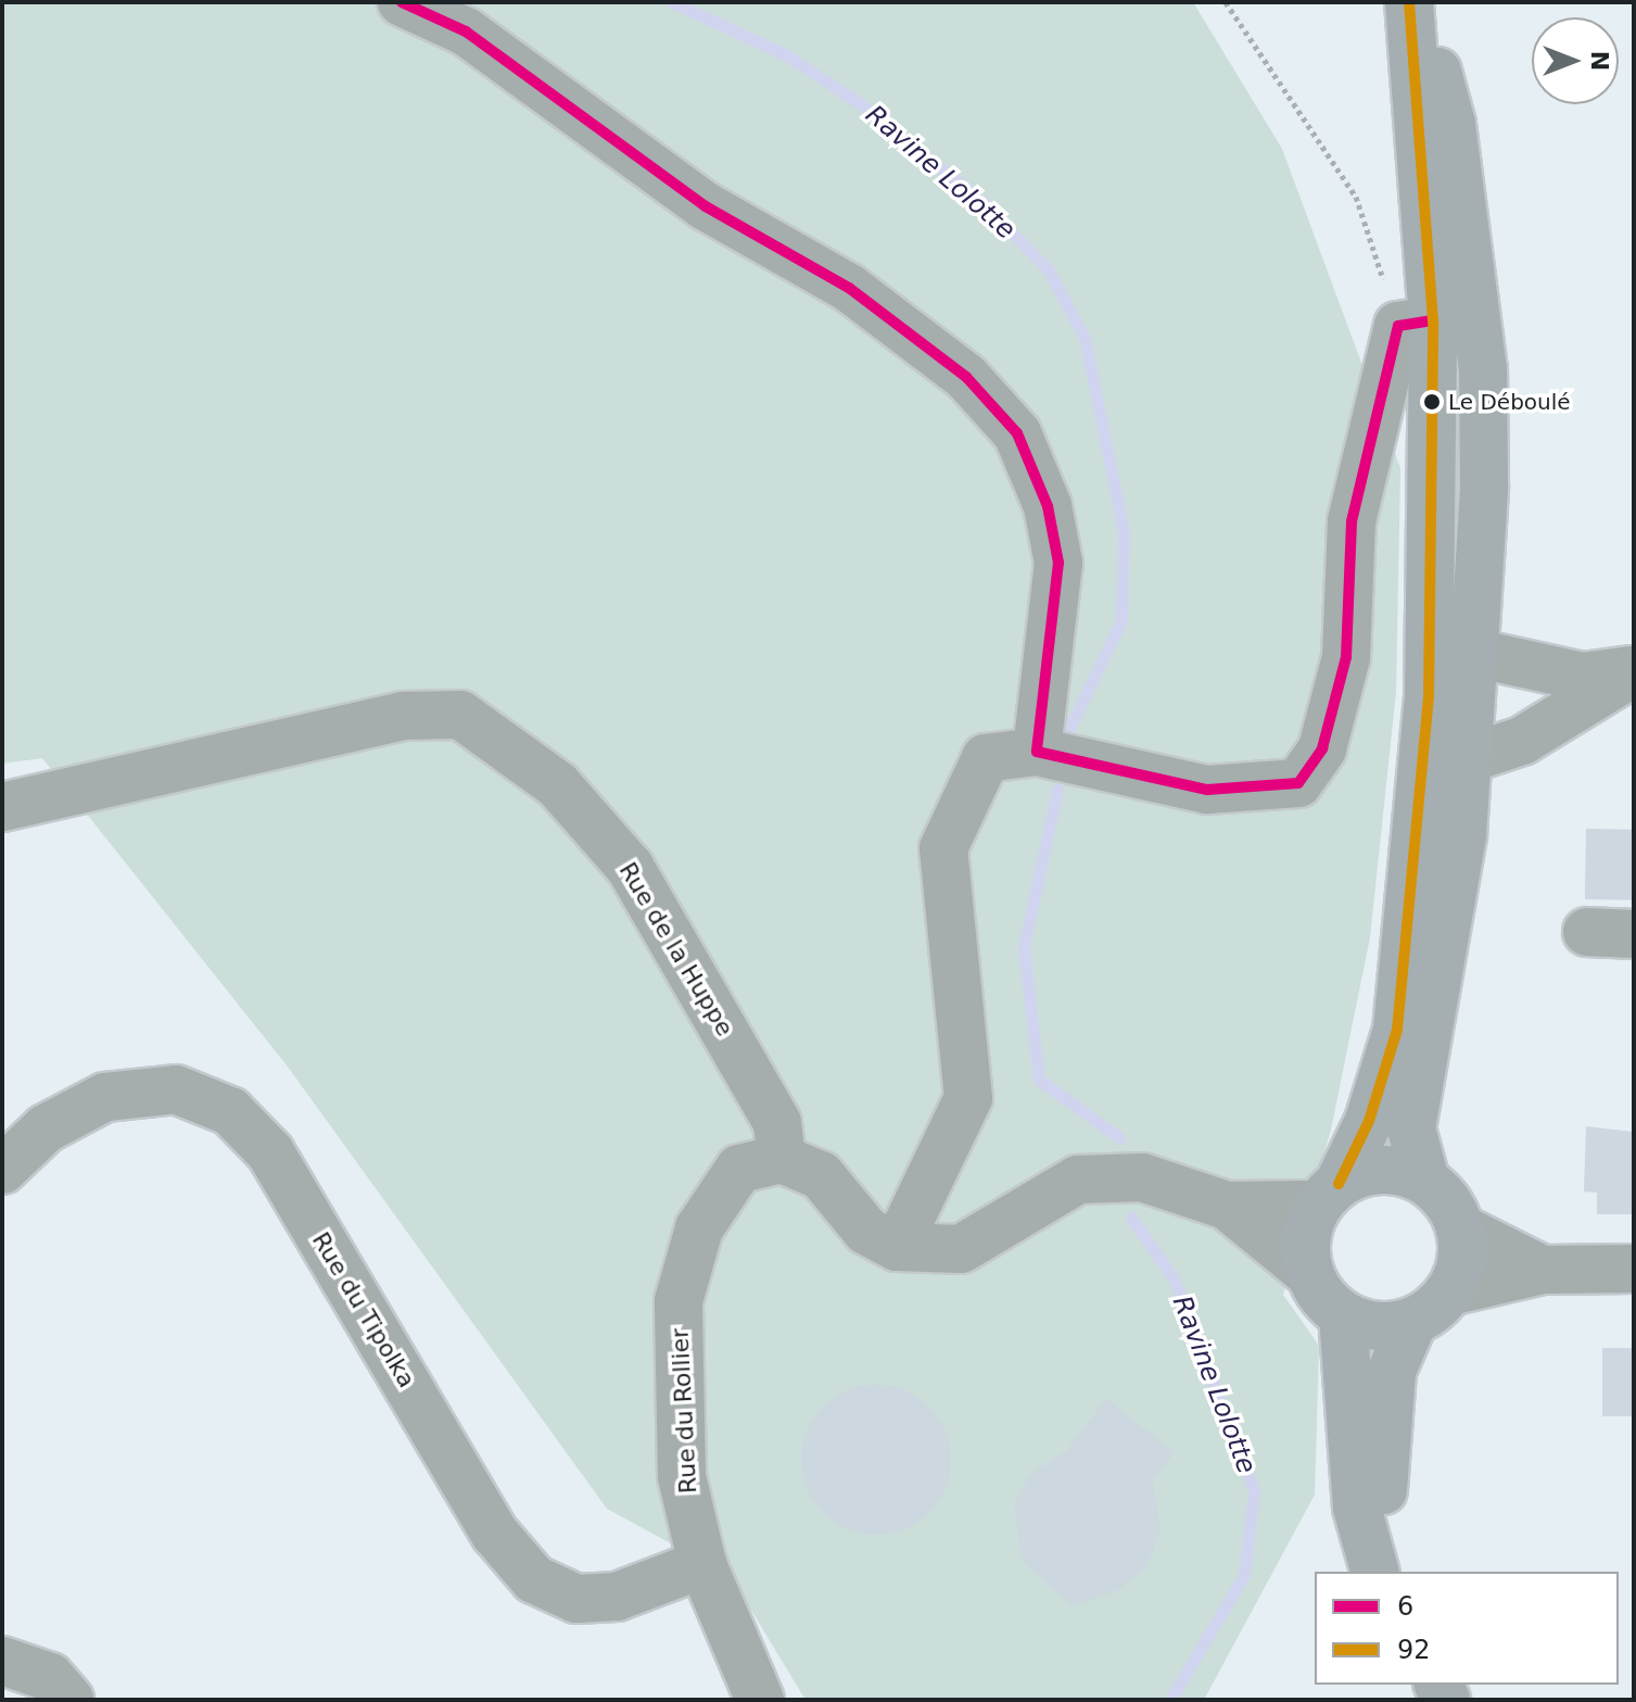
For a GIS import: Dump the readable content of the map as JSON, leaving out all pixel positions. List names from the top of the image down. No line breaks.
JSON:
{"streets":{"street":["Rue de la Huppe","Rue du Tipolka","Rue du Rollier"]},"crossings":[["Rue de la Huppe","Rue du Rollier"],["Rue du Tipolka","Rue du Rollier"]],"water":["Ravine Lolotte"],"places":["Le Déboulé"],"lines":["transit line 6","transit line 92"],"legend":["6","92"],"north":"right"}
